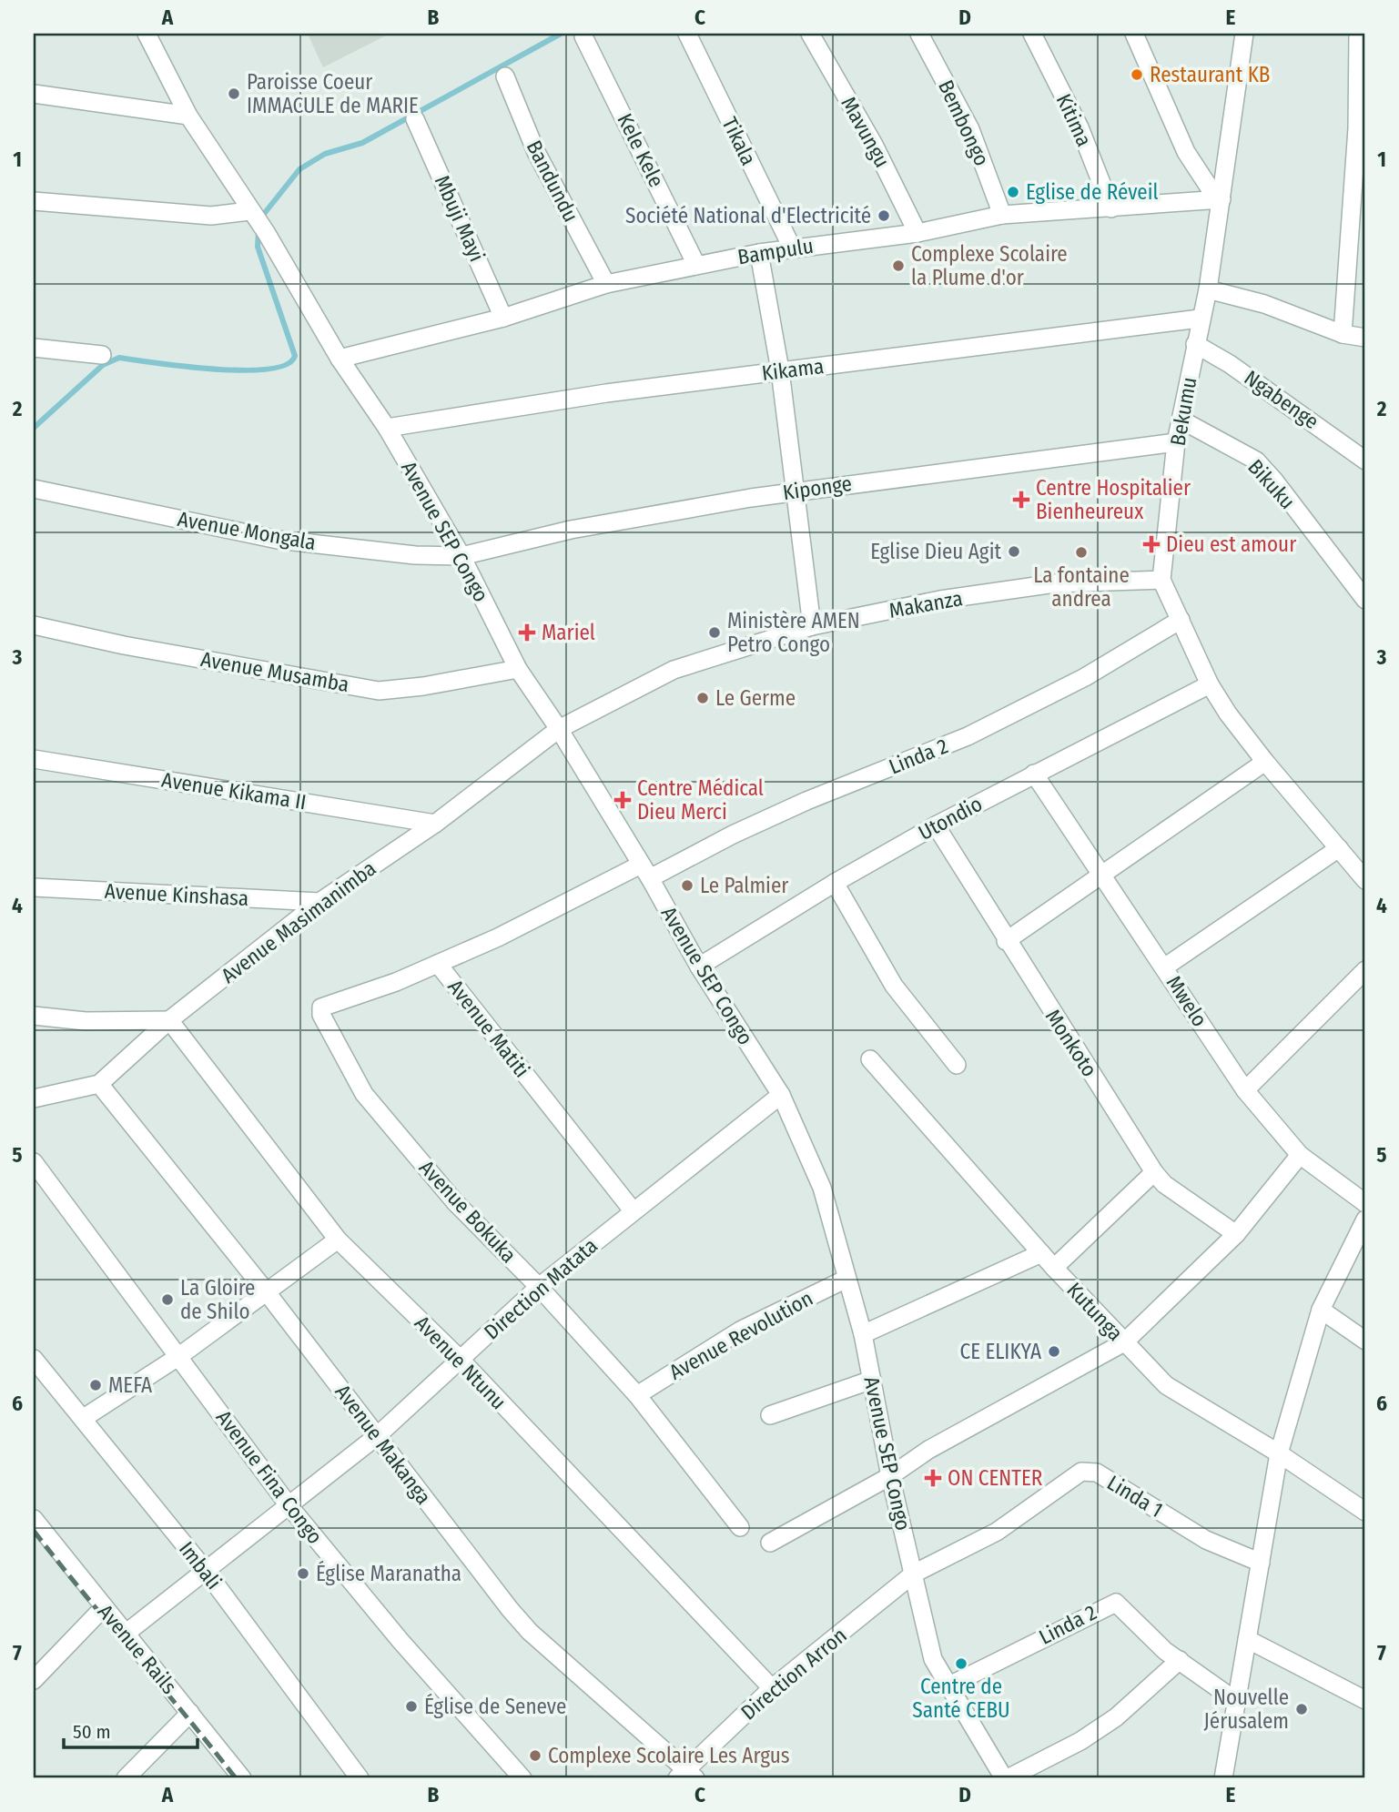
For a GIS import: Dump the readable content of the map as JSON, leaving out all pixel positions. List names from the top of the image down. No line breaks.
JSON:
{"streets":{"street":["Kitima","Bembongo","Mavungu","Tikala","Kele Kele","Bandundu","Mbuji Mayi","Bampulu","Kikama","Ngabenge","Bekumu","Bikuku","Kiponge","Avenue Mongala","Avenue SEP Congo","Makanza","Avenue Musamba","Linda 2","Avenue Kikama II","Utondio","Avenue Kinshasa","Avenue Masimanimba","Mwelo","Avenue Matiti","Monkoto","Avenue Bokuka","Direction Matata","Kutunga","Avenue Revolution","Avenue Ntunu","Avenue Makanga","Avenue Fina Congo","Linda 1","Imbali","Avenue Rails","Direction Arron"]},"crossings":[["Kitima","Bampulu"],["Bembongo","Bampulu"],["Mavungu","Bampulu"],["Tikala","Bampulu"],["Kele Kele","Bampulu"],["Bandundu","Bampulu"],["Mbuji Mayi","Bampulu"],["Bampulu","Bekumu"],["Bampulu","Avenue SEP Congo"],["Kikama","Bekumu"],["Kikama","Avenue SEP Congo"],["Ngabenge","Bekumu"],["Bekumu","Bikuku"],["Bekumu","Kiponge"],["Bekumu","Makanza"],["Kiponge","Avenue Mongala"],["Kiponge","Avenue SEP Congo"],["Avenue Mongala","Avenue SEP Congo"],["Avenue SEP Congo","Makanza"],["Avenue SEP Congo","Avenue Musamba"],["Avenue SEP Congo","Linda 2"],["Avenue SEP Congo","Utondio"],["Avenue SEP Congo","Avenue Masimanimba"],["Avenue SEP Congo","Avenue Matiti"],["Avenue SEP Congo","Direction Matata"],["Avenue SEP Congo","Avenue Revolution"],["Avenue SEP Congo","Linda 1"],["Avenue SEP Congo","Direction Arron"],["Makanza","Avenue Masimanimba"],["Linda 2","Avenue Matiti"],["Avenue Kikama II","Avenue Masimanimba"],["Utondio","Mwelo"],["Utondio","Monkoto"],["Avenue Kinshasa","Avenue Masimanimba"],["Avenue Masimanimba","Avenue Ntunu"],["Avenue Masimanimba","Avenue Makanga"],["Avenue Matiti","Avenue Bokuka"],["Avenue Matiti","Direction Matata"],["Avenue Bokuka","Direction Matata"],["Avenue Bokuka","Avenue Revolution"],["Direction Matata","Avenue Ntunu"],["Direction Matata","Avenue Makanga"],["Direction Matata","Avenue Fina Congo"],["Direction Matata","Imbali"],["Direction Matata","Avenue Rails"],["Avenue Ntunu","Direction Arron"],["Avenue Makanga","Direction Arron"],["Linda 1","Direction Arron"]],"places":{"other":["Restaurant KB","Paroisse Coeur IMMACULE de MARIE","Eglise de Réveil","Société National d'Electricité","Complexe Scolaire la Plume d'or","Eglise Dieu Agit","La fontaine andrea","Ministère AMEN Petro Congo","Le Germe","Le Palmier","La Gloire de Shilo","CE ELIKYA","MEFA","Église Maranatha","Centre de Santé CEBU","Église de Seneve","Nouvelle Jérusalem","Complexe Scolaire Les Argus"],"health":["Centre Hospitalier Bienheureux","Dieu est amour","Mariel","Centre Médical Dieu Merci","ON CENTER"]},"scale_bar":"50 m","grid":{"columns":["A","B","C","D","E"],"rows":["1","2","3","4","5","6","7"]}}
